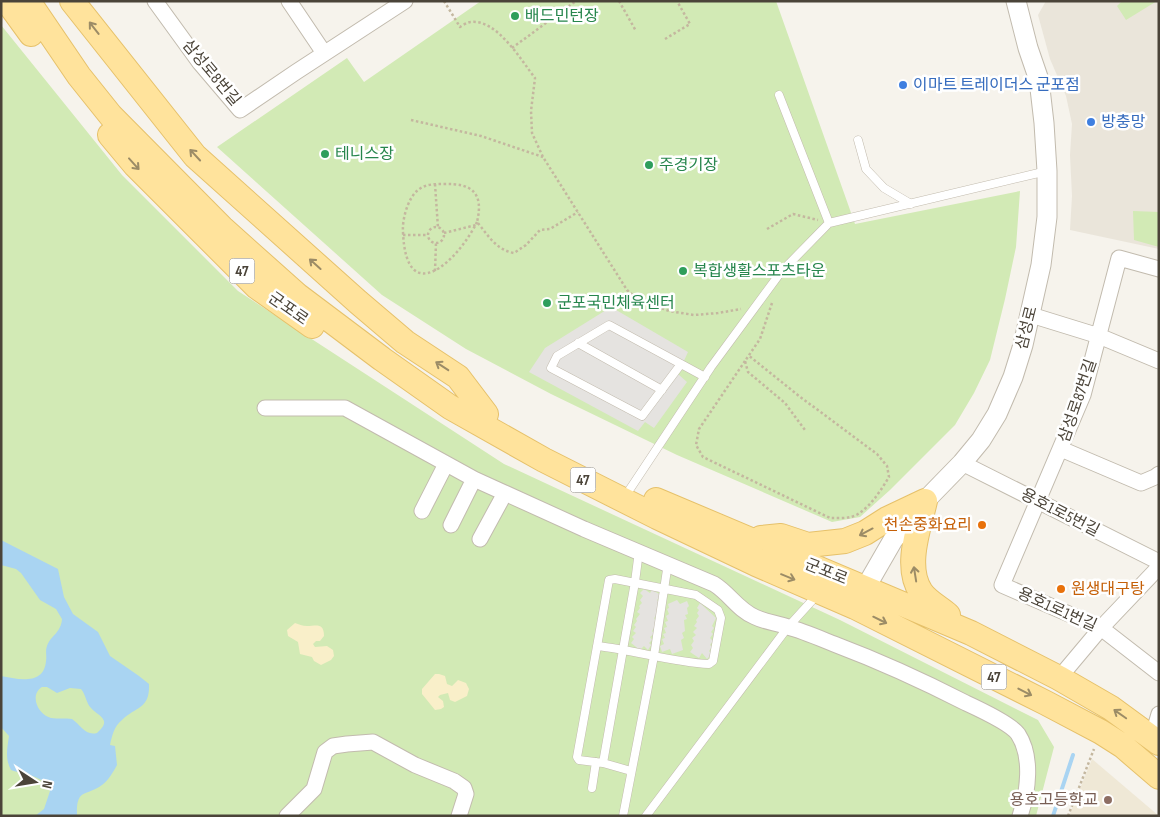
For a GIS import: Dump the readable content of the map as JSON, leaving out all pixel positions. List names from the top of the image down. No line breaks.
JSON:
{"streets":{"main road":["47","군포로"],"street":["삼성로8번길","삼성로","삼성로87번길","용호1로5번길","용호1로1번길"]},"crossings":[["군포로","삼성로"],["삼성로","삼성로87번길"],["삼성로","용호1로5번길"],["용호1로5번길","용호1로1번길"]],"places":["배드민턴장","이마트 트레이더스 군포점","방충망","테니스장","주경기장","복합생활스포츠타운","군포국민체육센터","천손중화요리","원생대구탕","용호고등학교"],"north":"right"}
